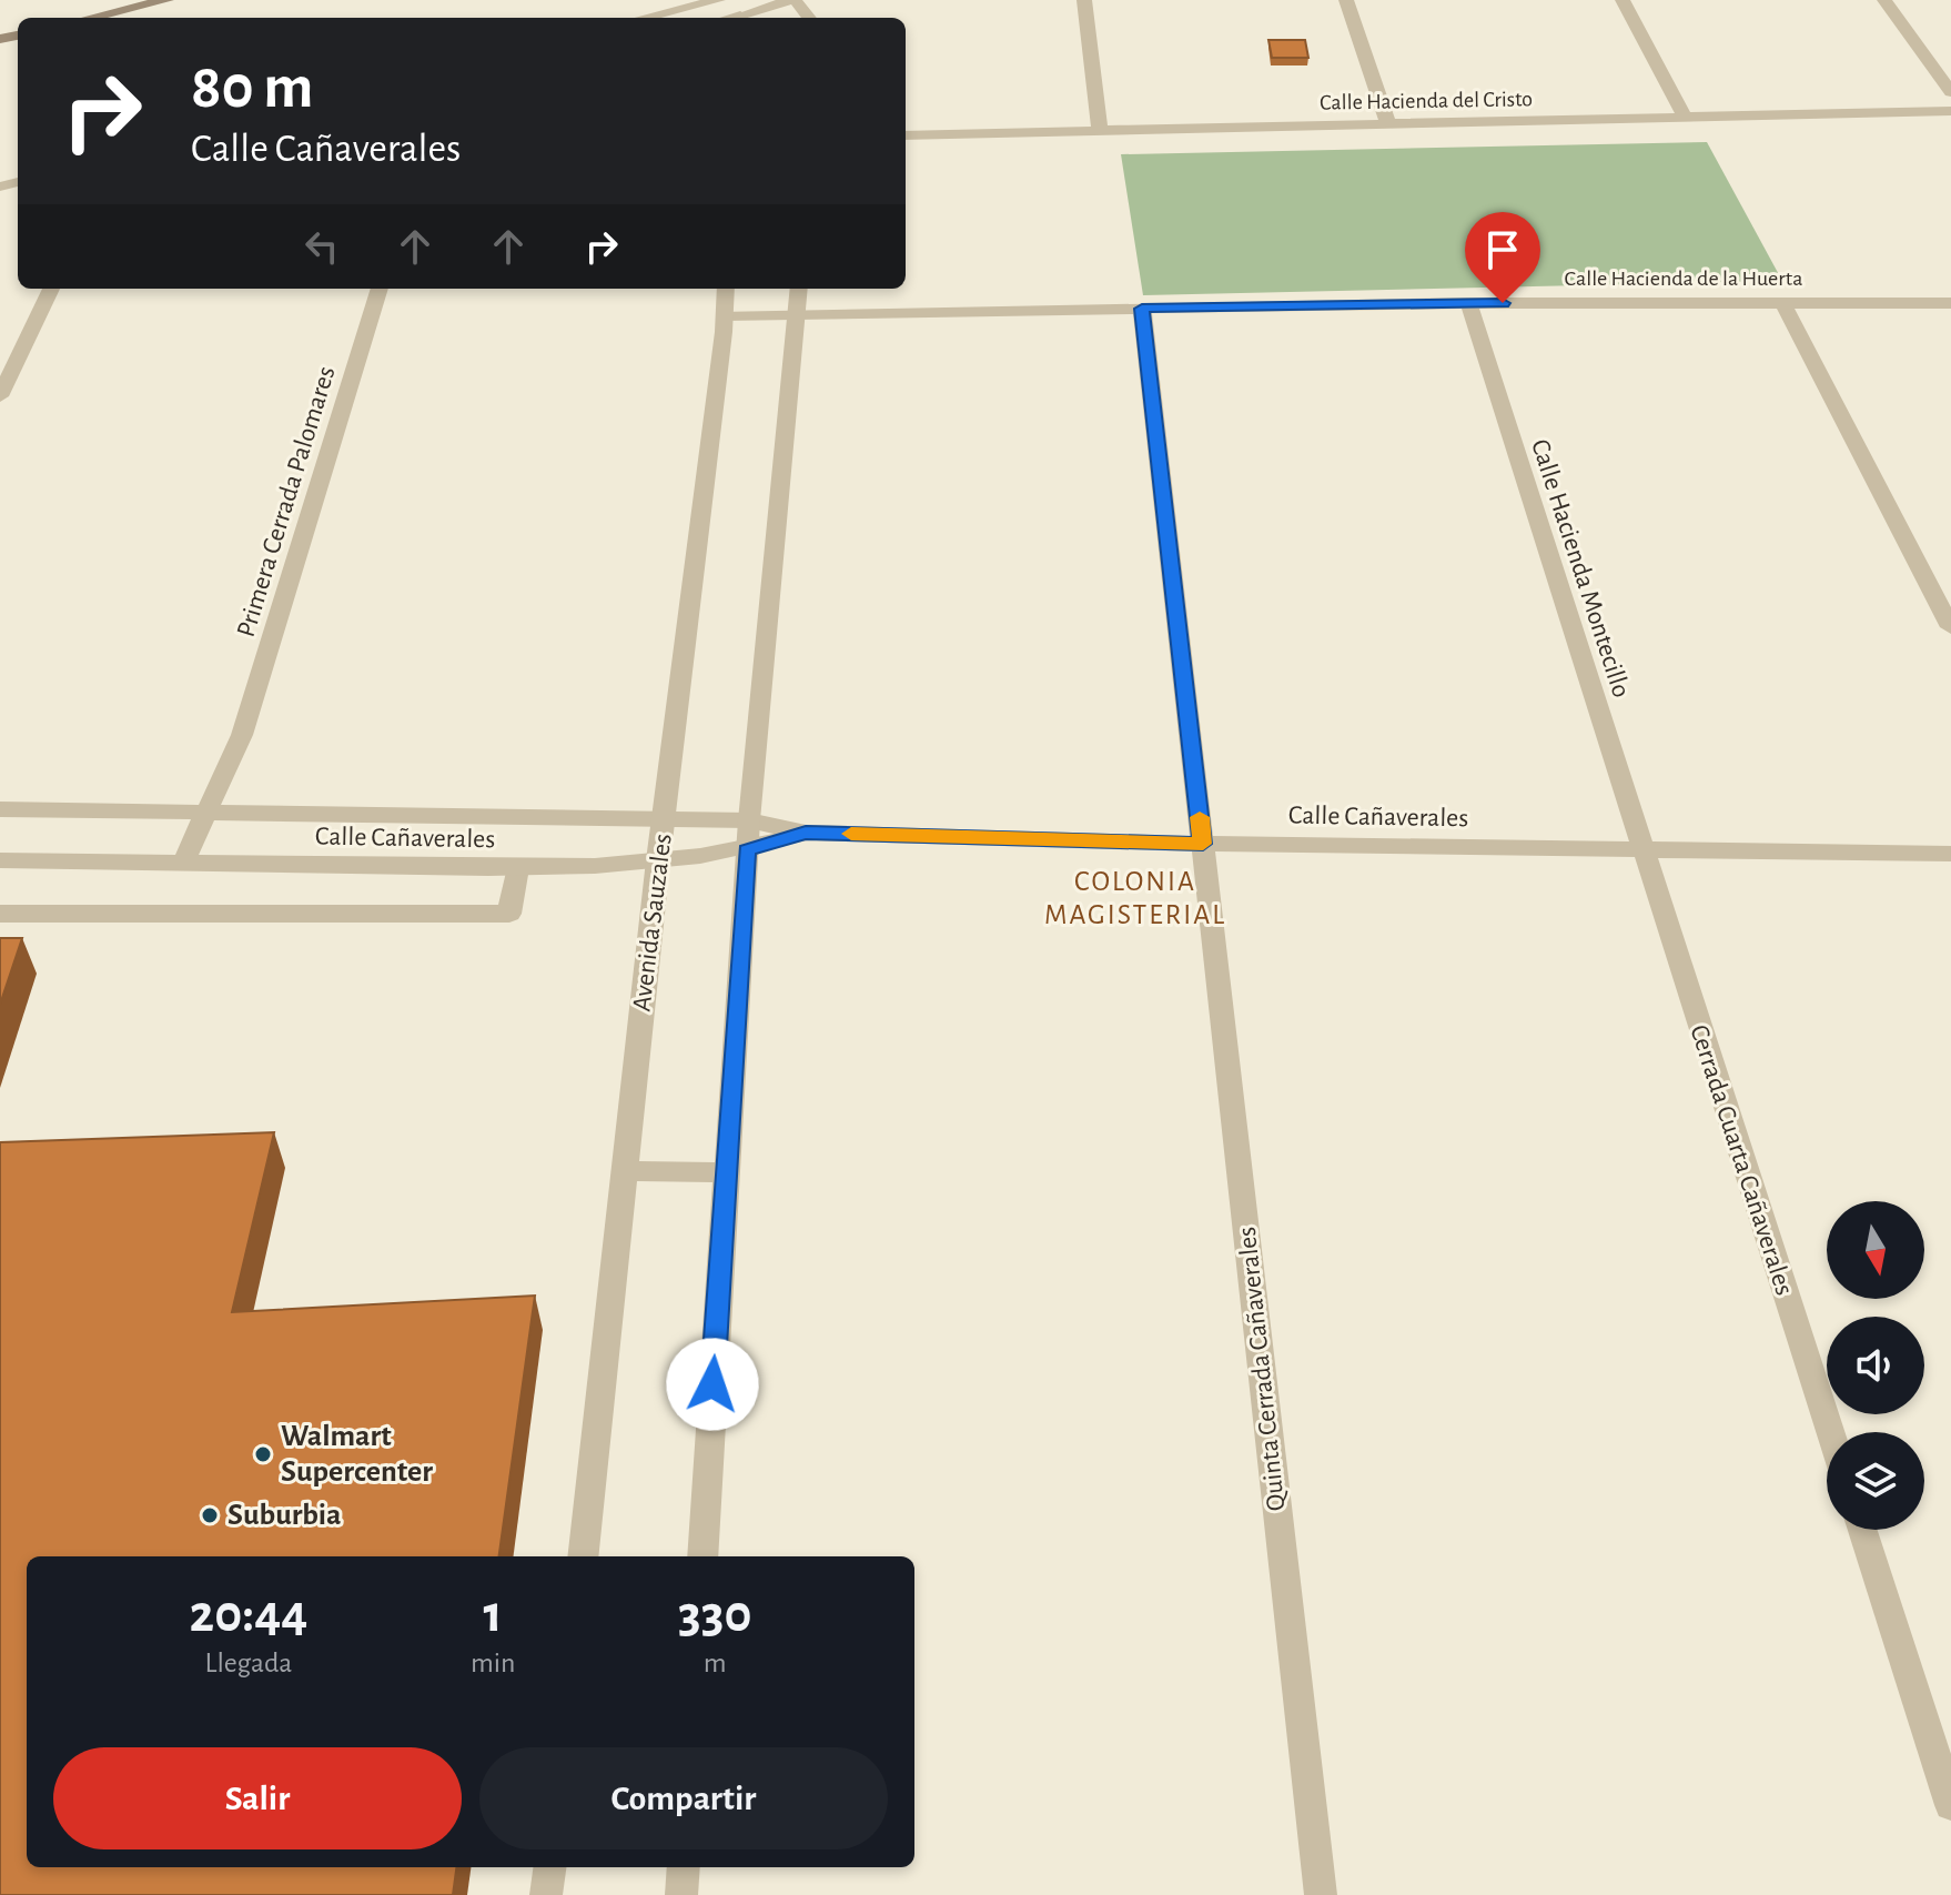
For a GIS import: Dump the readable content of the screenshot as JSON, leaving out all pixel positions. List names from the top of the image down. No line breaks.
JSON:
{"streets":{"street":["Calle Hacienda del Cristo","Calle Hacienda de la Huerta","Primera Cerrada Palomares","Calle Hacienda Montecillo","Calle Cañaverales","Avenida Sauzales","Cerrada Cuarta Cañaverales","Quinta Cerrada Cañaverales"]},"crossings":[["Calle Hacienda de la Huerta","Calle Hacienda Montecillo"],["Calle Hacienda de la Huerta","Avenida Sauzales"],["Calle Hacienda de la Huerta","Quinta Cerrada Cañaverales"],["Primera Cerrada Palomares","Calle Cañaverales"],["Calle Hacienda Montecillo","Calle Cañaverales"],["Calle Hacienda Montecillo","Cerrada Cuarta Cañaverales"],["Calle Cañaverales","Avenida Sauzales"],["Calle Cañaverales","Cerrada Cuarta Cañaverales"],["Calle Cañaverales","Quinta Cerrada Cañaverales"]],"districts":["COLONIA MAGISTERIAL"],"places":["Walmart Supercenter","Suburbia"],"north":"bottom","page":{"turn":["80 m","Calle Cañaverales"],"eta":["20:44","Llegada","1","min","330","m"],"buttons":["Salir","Compartir"]}}
